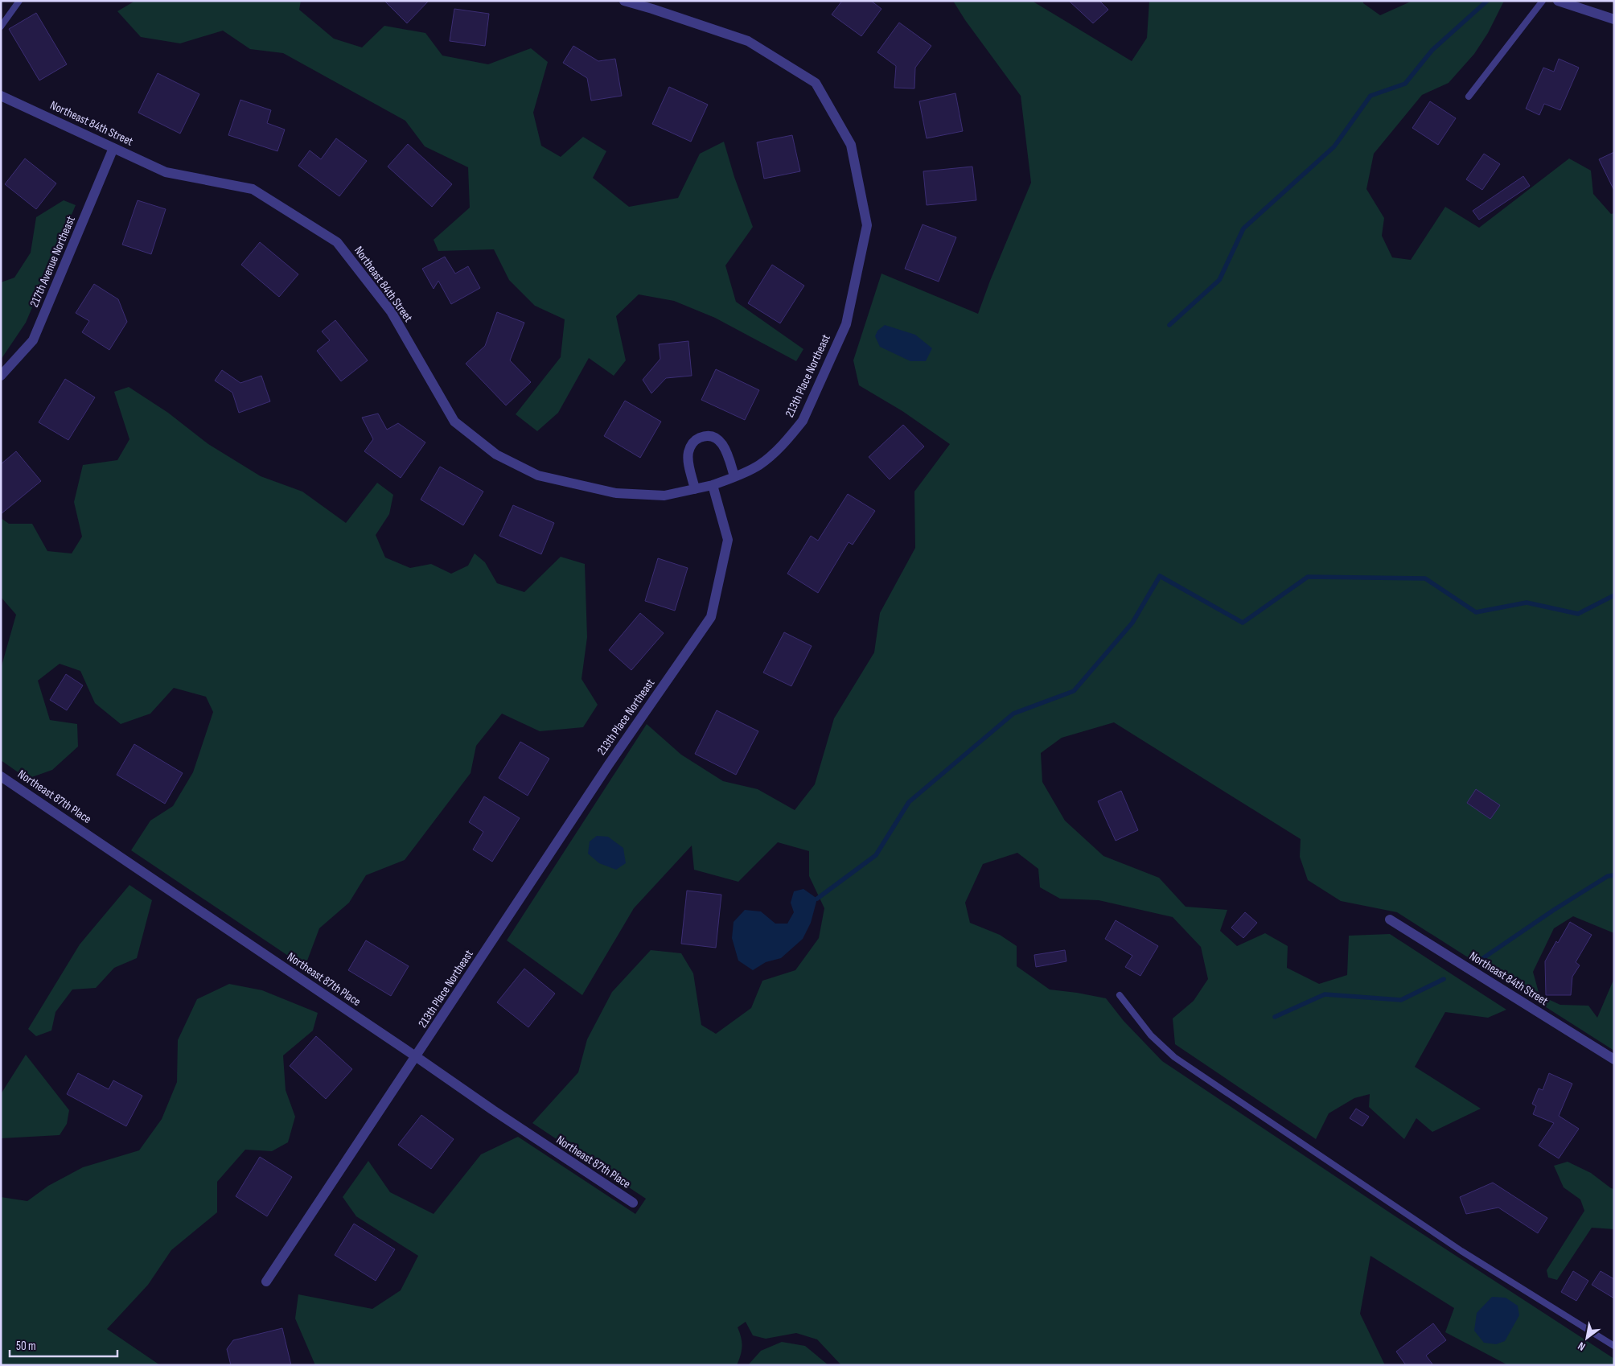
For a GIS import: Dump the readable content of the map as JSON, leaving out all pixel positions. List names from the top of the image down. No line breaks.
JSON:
{"streets":{"street":["Northeast 84th Street","217th Avenue Northeast","213th Place Northeast","Northeast 87th Place"]},"crossings":[["Northeast 84th Street","217th Avenue Northeast"],["Northeast 84th Street","213th Place Northeast"],["213th Place Northeast","Northeast 87th Place"]],"scale_bar":"50 m","north":"bottom left"}
